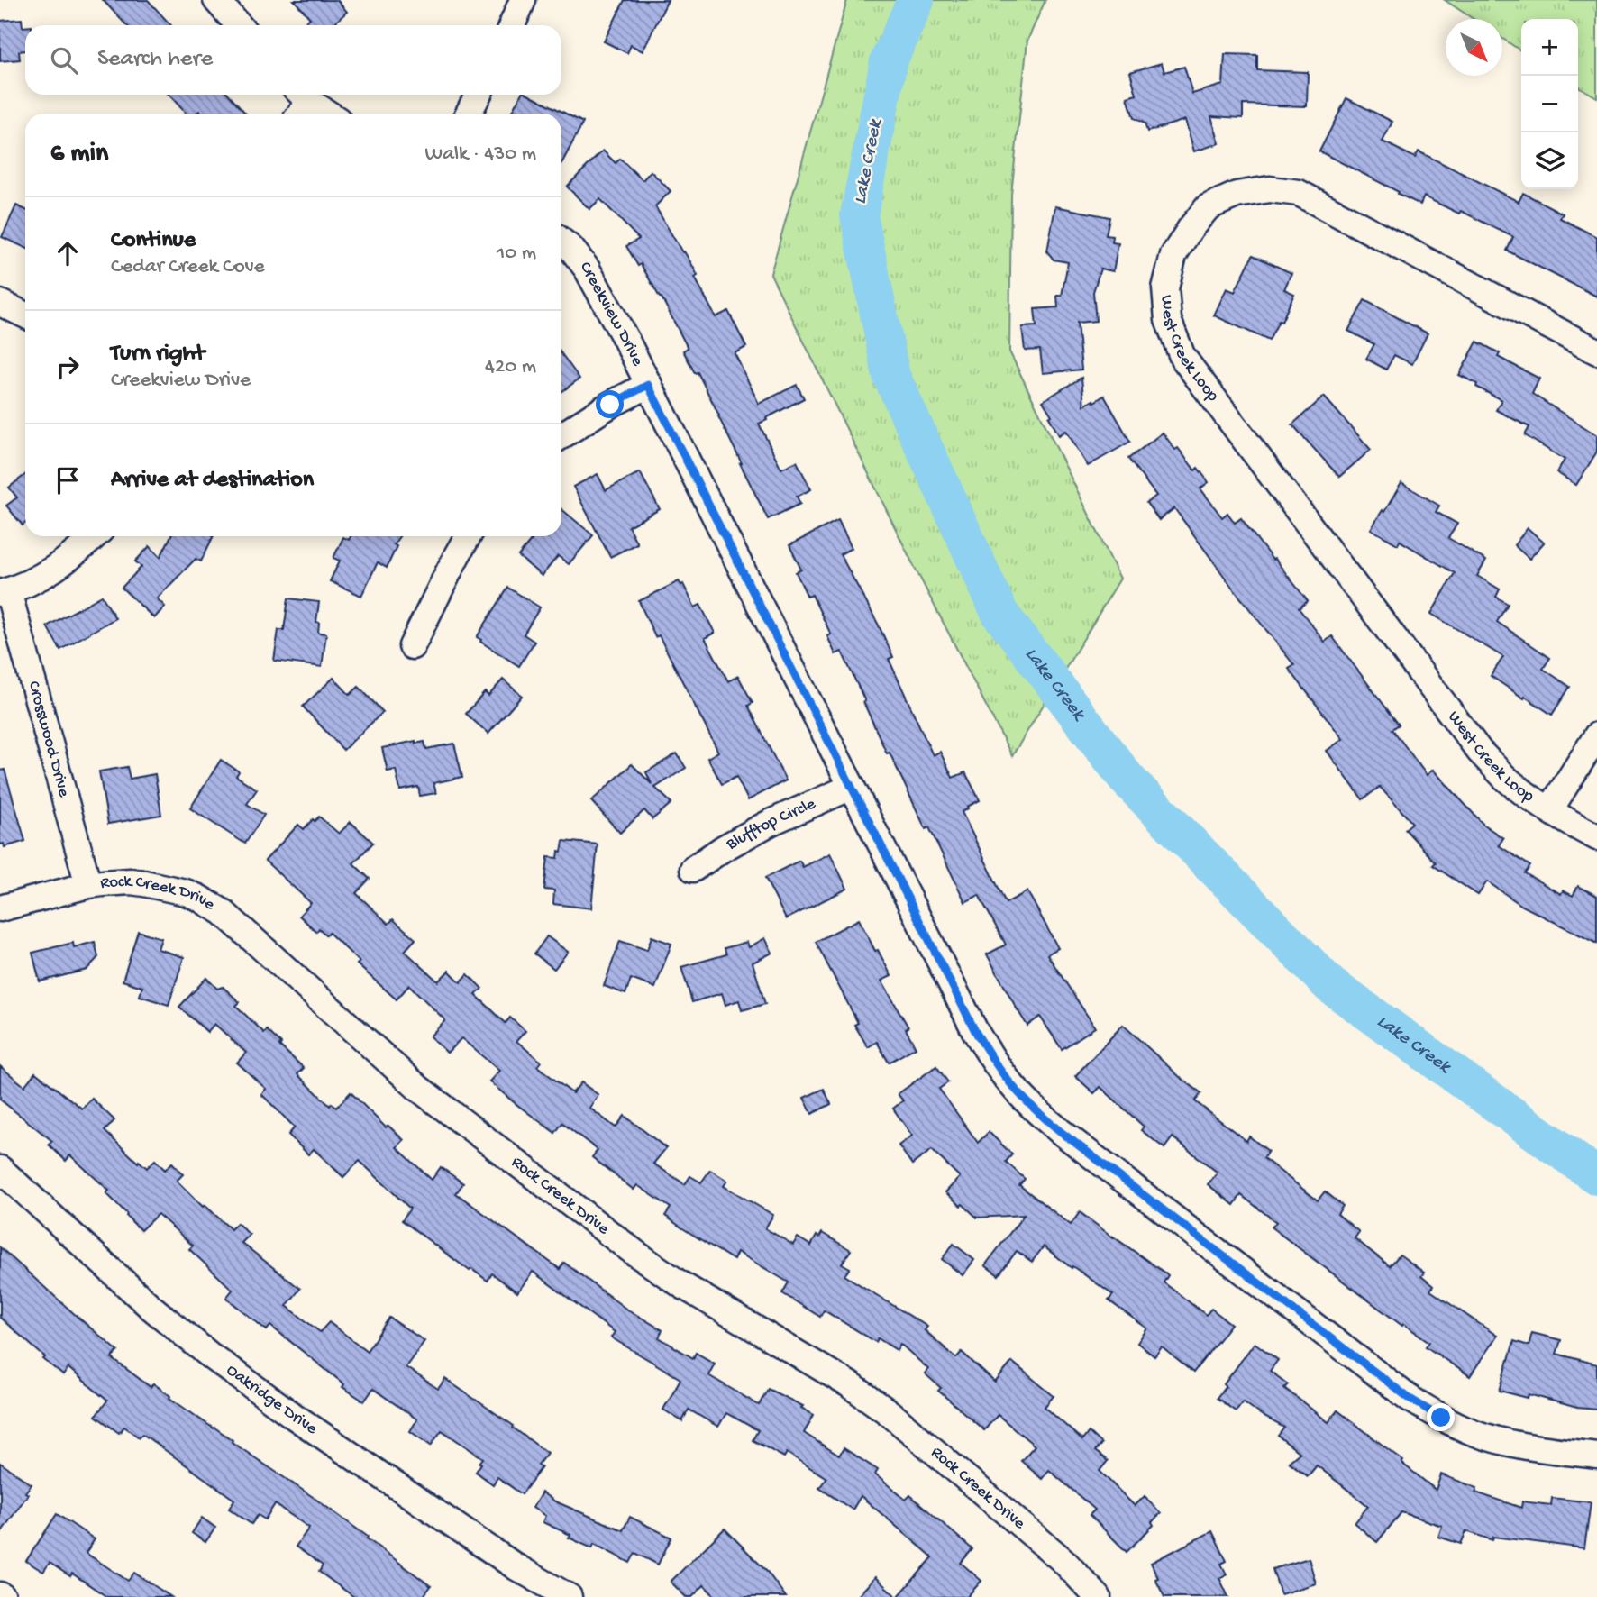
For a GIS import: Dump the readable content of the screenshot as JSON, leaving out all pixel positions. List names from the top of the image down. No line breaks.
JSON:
{"streets":{"street":["Creekview Drive","West Creek Loop","Crosswood Drive","Blufftop Circle","Rock Creek Drive","Oakridge Drive"]},"crossings":[["Creekview Drive","Blufftop Circle"],["Crosswood Drive","Rock Creek Drive"]],"water":["Lake Creek"],"north":"bottom right","page":{"map_buttons":["+","−"],"search":"Search here","heading":["6 min","Walk · 430 m"],"list":[["Continue","Cedar Creek Cove","10 m"],["Turn right","Creekview Drive","420 m"],"Arrive at destination"]}}
